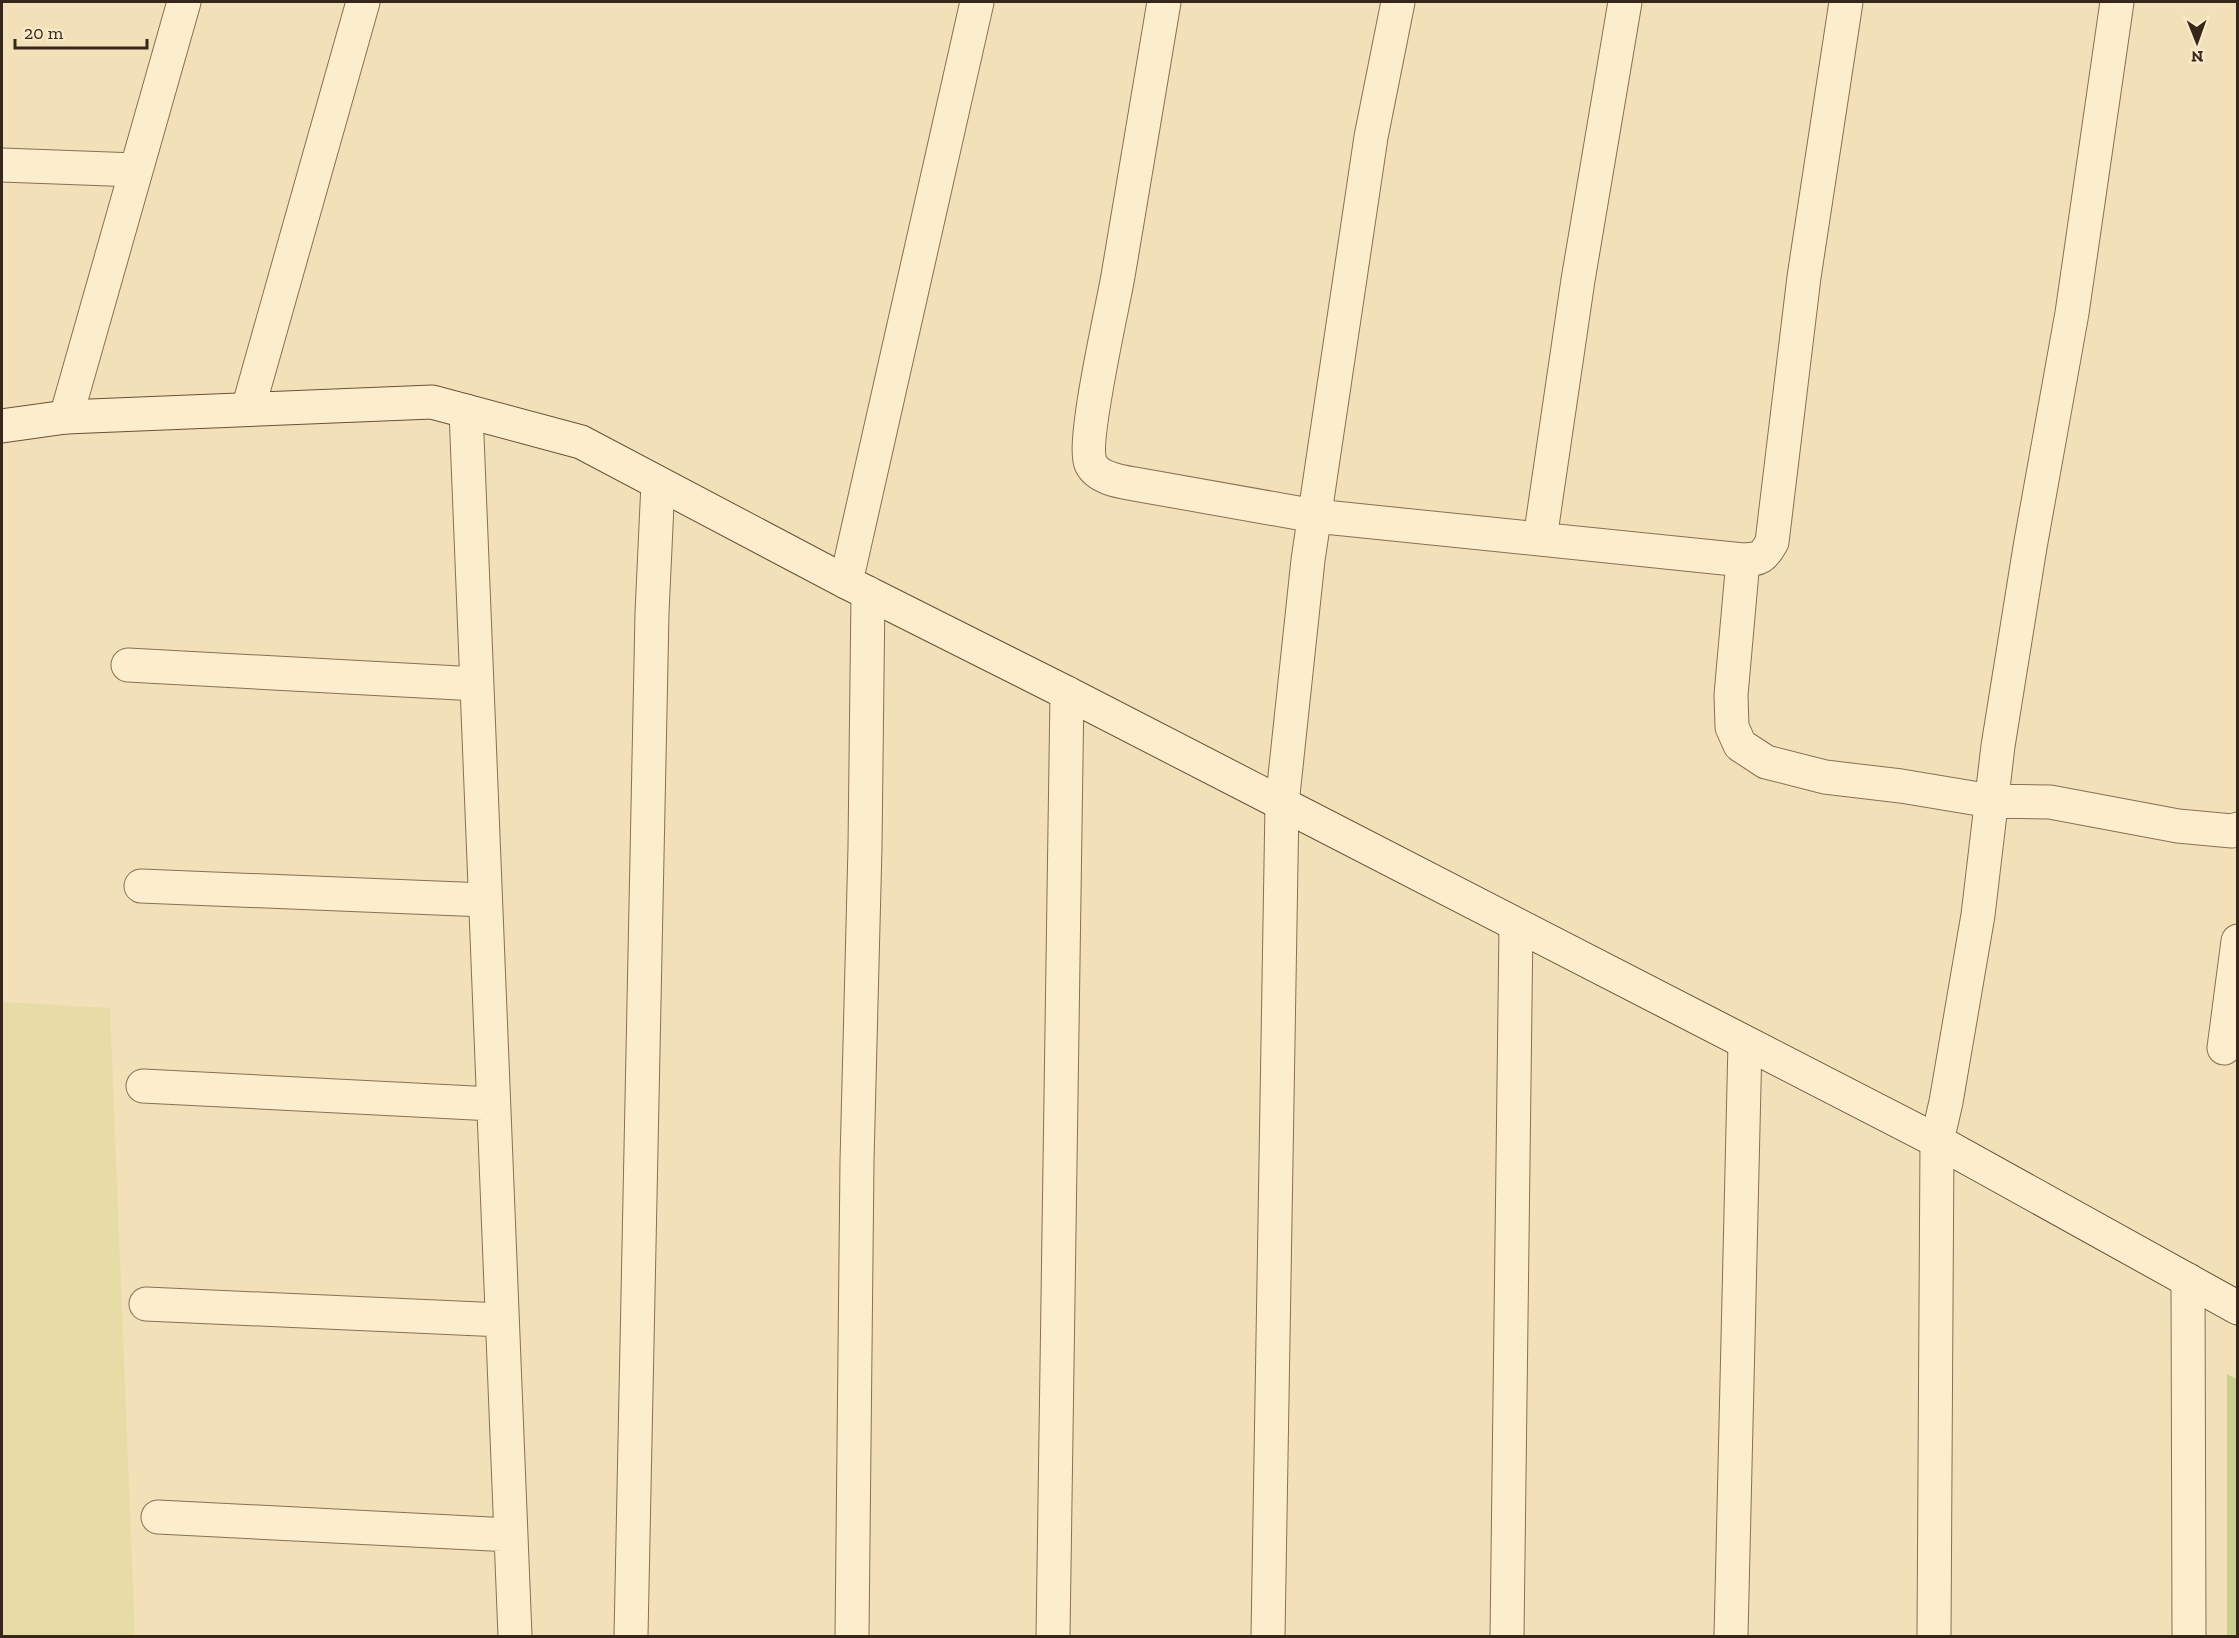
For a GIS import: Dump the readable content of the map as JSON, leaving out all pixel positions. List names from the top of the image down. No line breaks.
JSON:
{"scale_bar":"20 m","north":"bottom"}
